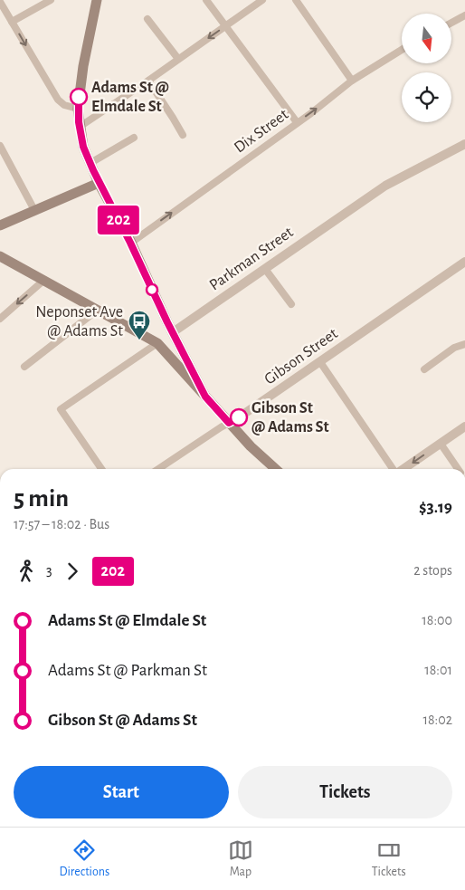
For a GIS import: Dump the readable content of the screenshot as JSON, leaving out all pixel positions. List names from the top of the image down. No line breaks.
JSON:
{"streets":{"main road":["Parkman Street"],"street":["Dix Street","Gibson Street"]},"one_way":["Dix Street"],"places":{"other":["Adams St @ Elmdale St","Gibson St @ Adams St"],"bus stop":["Neponset Ave @ Adams St"]},"lines":["bus line 202"],"north":"bottom","page":{"on_map":"202","heading":["5 min","17:57 – 18:02 · Bus","$3.19"],"legs":["3","202","2 stops"],"list":[{"name":"Adams St @ Elmdale St","value":"18:00"},{"name":"Adams St @ Parkman St","value":"18:01"},{"name":"Gibson St @ Adams St","value":"18:02"}],"buttons":["Start","Tickets"],"tabs":["Directions","Map","Tickets"]}}
